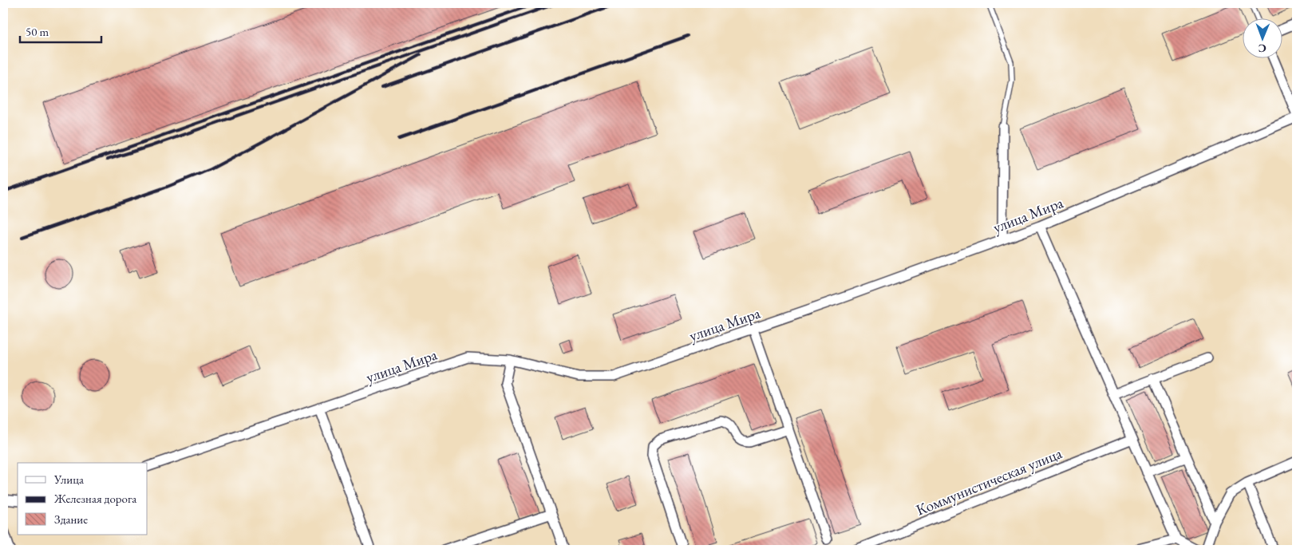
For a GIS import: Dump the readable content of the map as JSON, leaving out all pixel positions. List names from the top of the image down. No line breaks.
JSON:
{"streets":{"street":["улица Мира","Коммунистическая улица"]},"legend":["Улица","Железная дорога","Здание"],"scale_bar":"50 m","north":"bottom"}
